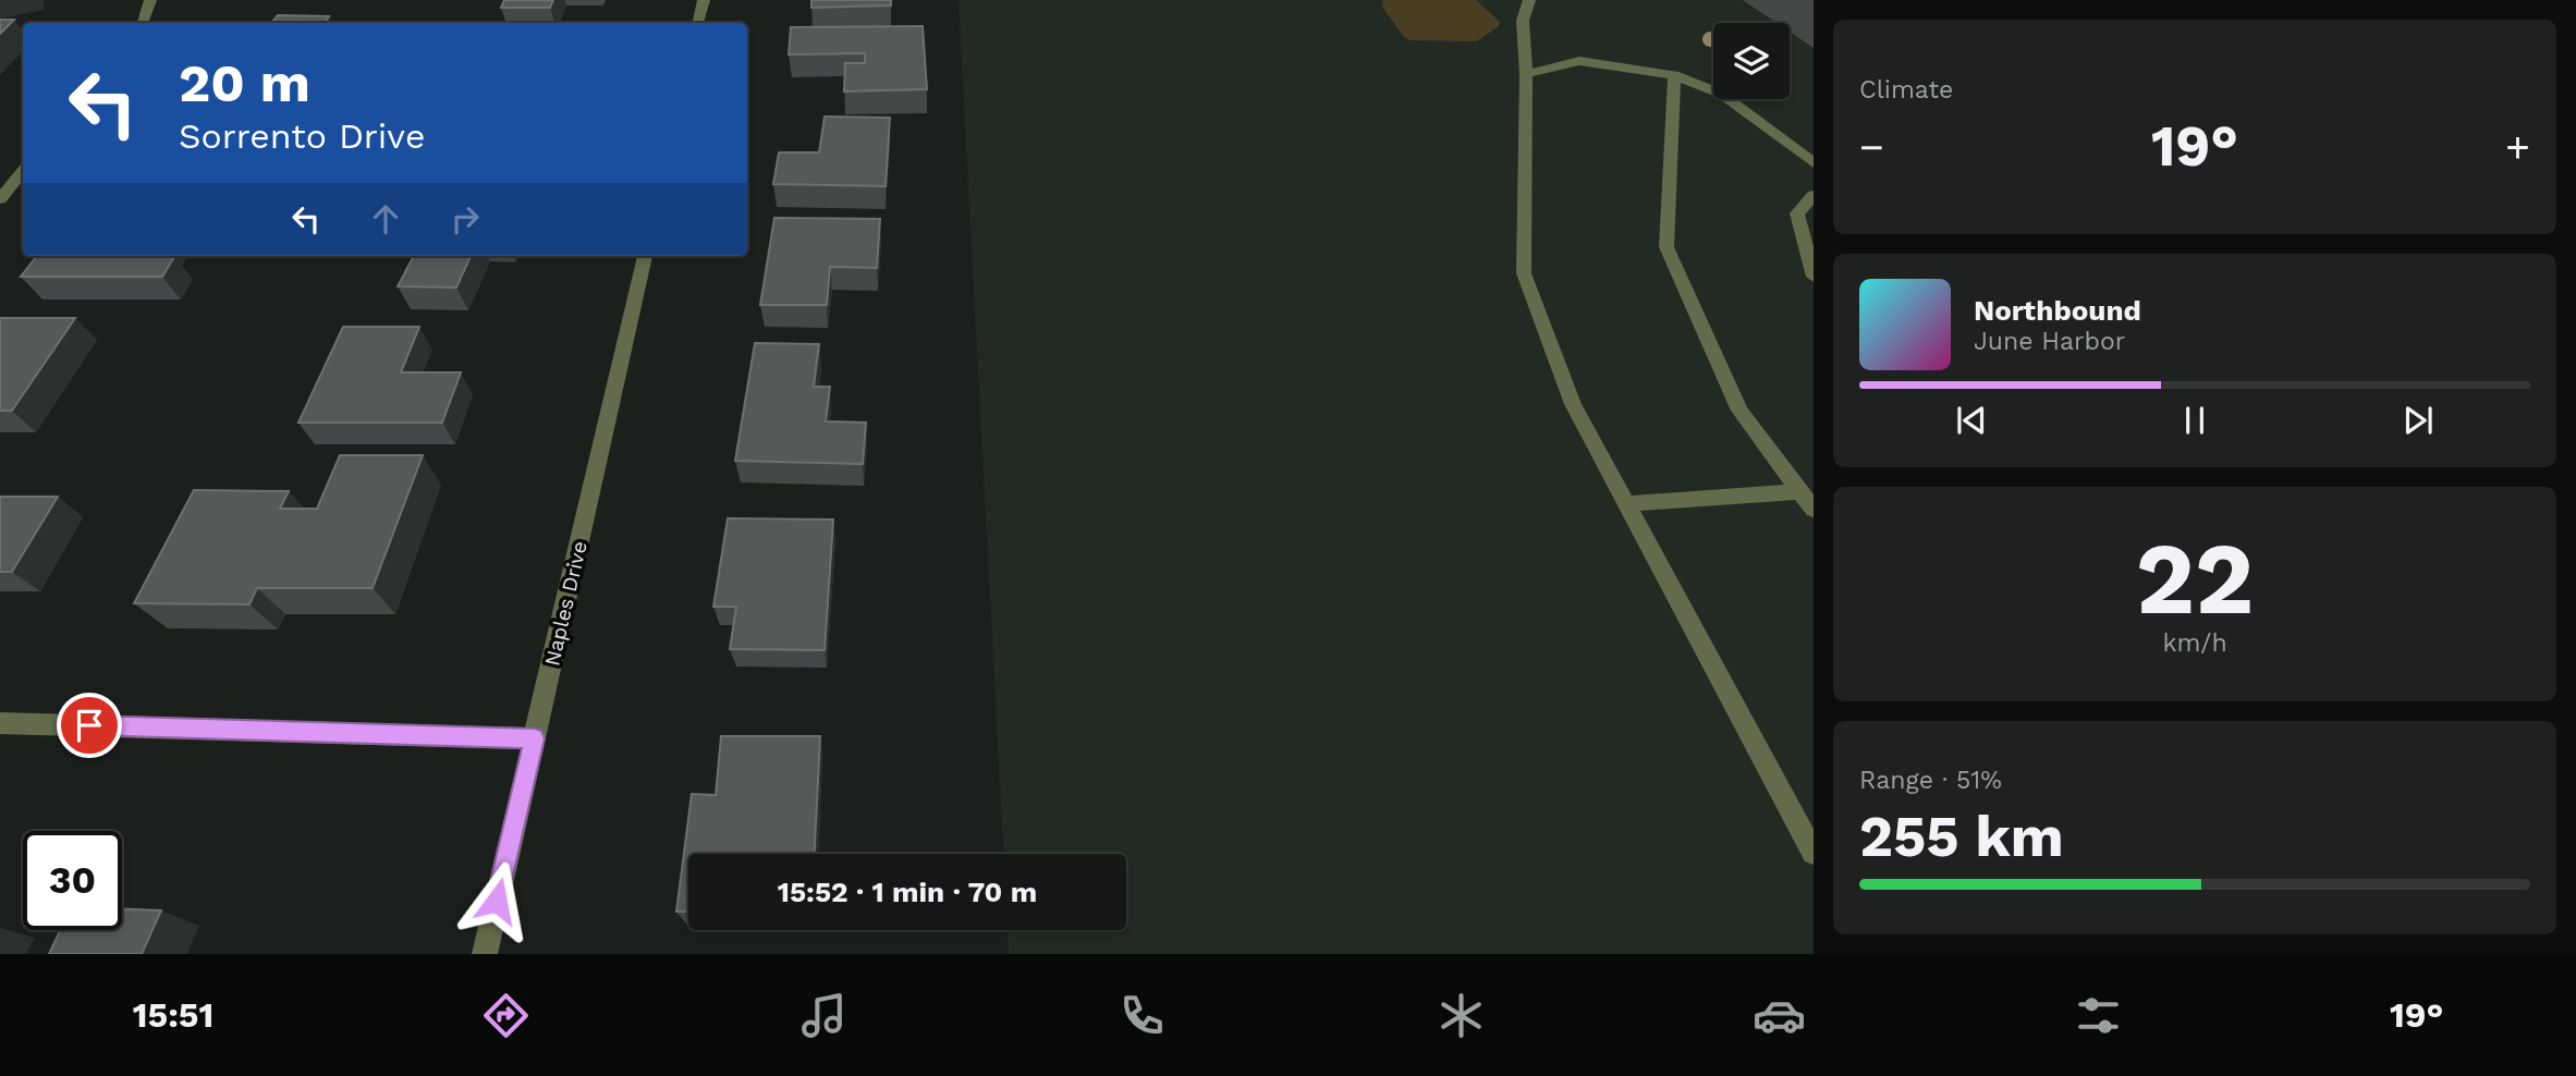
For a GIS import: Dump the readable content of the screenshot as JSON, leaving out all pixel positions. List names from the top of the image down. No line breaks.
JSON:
{"streets":{"street":["Naples Drive"]},"page":{"tile":["Climate",["22","km/h"],["Range · 51%","255 km"]],"turn":["20 m","Sorrento Drive"],"heat":["−","19°","+"],"song":["Northbound","June Harbor"],"limit":"30","trip":"15:52 · 1 min · 70 m","tabs":["15:51","19°"]}}
